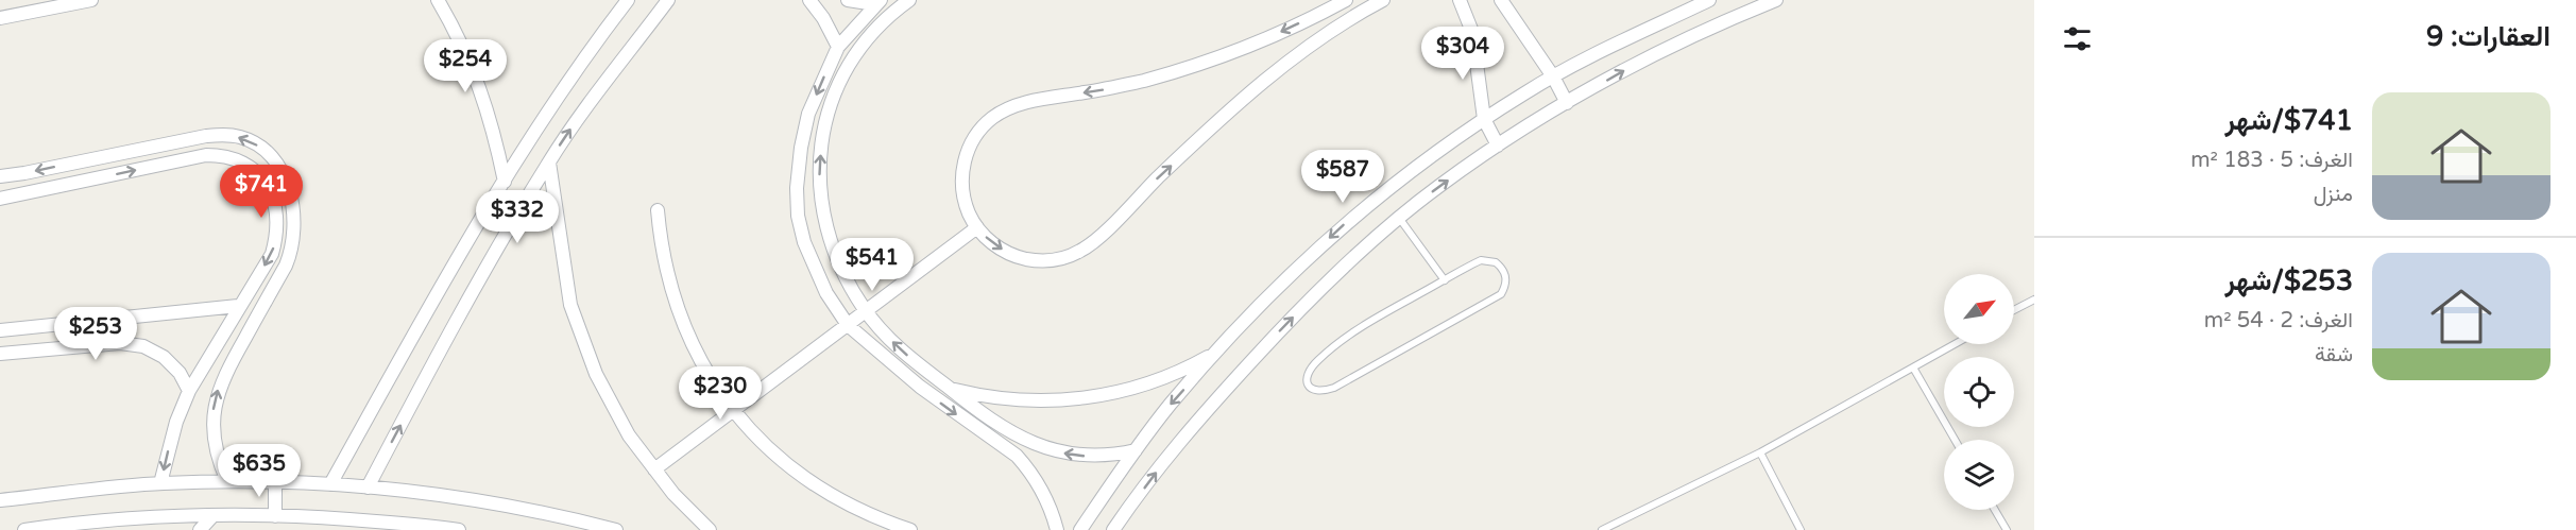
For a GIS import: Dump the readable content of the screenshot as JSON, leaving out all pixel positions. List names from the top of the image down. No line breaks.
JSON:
{"north":"top right","page":{"heading":"العقارات: 9","price":["$304","$254","$587","$741","$332","$541","$253","$230","$635"],"list":[{"name":"$741/شهر","note":"الغرف: 5 · 183 m² · منزل"},{"name":"$253/شهر","note":"الغرف: 2 · 54 m² · شقة"}]}}
